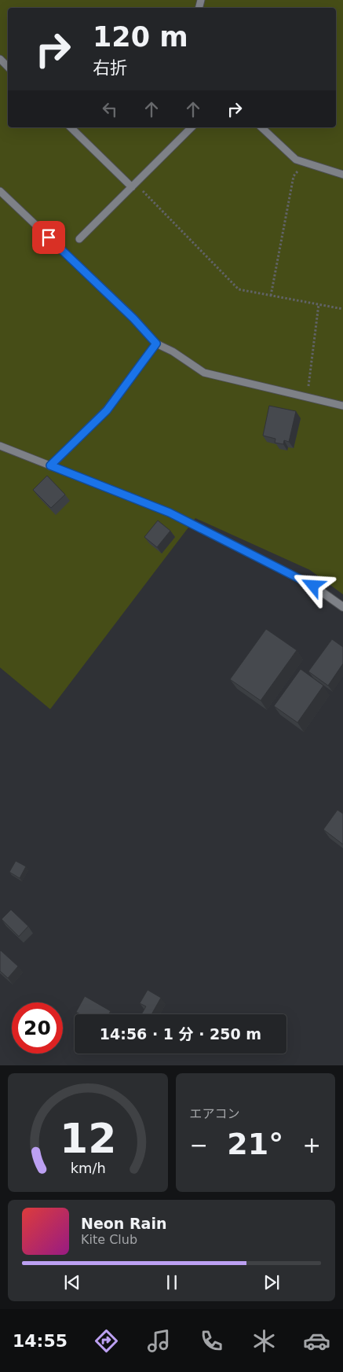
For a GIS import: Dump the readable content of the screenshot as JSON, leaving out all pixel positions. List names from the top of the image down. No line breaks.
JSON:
{"page":{"turn":["120 m","右折"],"limit":"20","trip":"14:56 · 1 分 · 250 m","tile":"エアコン","heat":["−","21°","+"],"song":["Neon Rain","Kite Club"],"tabs":"14:55","gauge":["12","km/h"]}}
